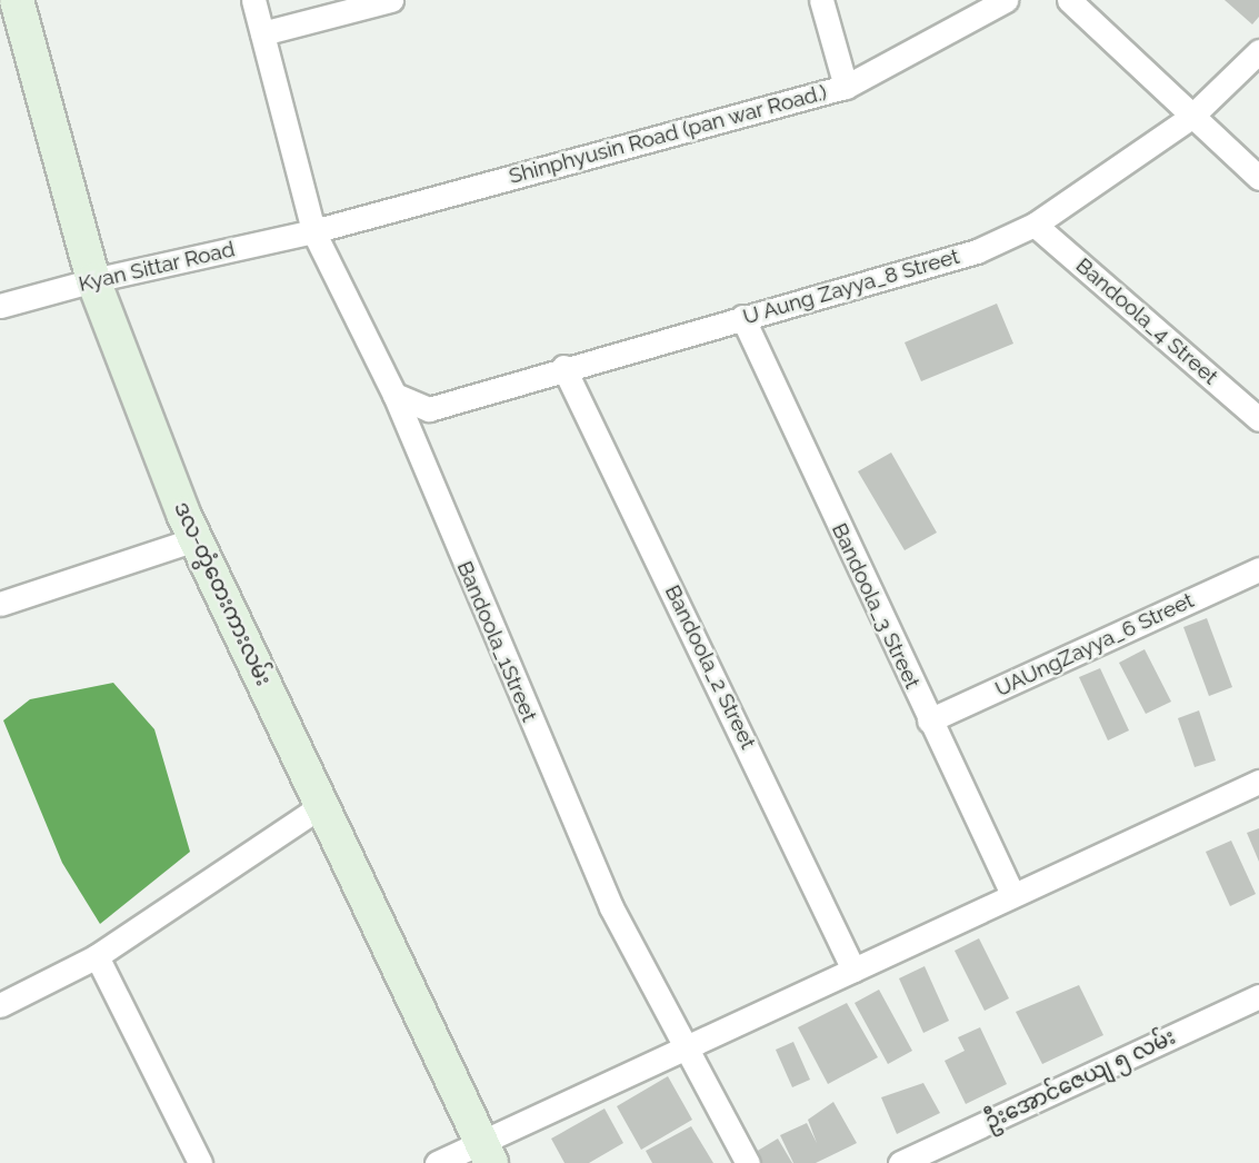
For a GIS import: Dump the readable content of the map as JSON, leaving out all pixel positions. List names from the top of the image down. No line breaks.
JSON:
{"streets":{"main road":["ဒလ-တွံတေးကားလမ်း"],"street":["Shinphyusin Road (pan war Road.)","Kyan Sittar Road","U Aung Zayya_8 Street","Bandoola_4 Street","Bandoola_3 Street","Bandoola_1Street","UAUngZayya_6 Street","Bandoola_2 Street","ဦးအောင်ဇေယျ ၅ လမ်း"]},"crossings":[["Shinphyusin Road (pan war Road.)","Kyan Sittar Road"],["Shinphyusin Road (pan war Road.)","Bandoola_1Street"],["Kyan Sittar Road","ဒလ-တွံတေးကားလမ်း"],["Kyan Sittar Road","Bandoola_1Street"],["U Aung Zayya_8 Street","Bandoola_4 Street"],["U Aung Zayya_8 Street","Bandoola_3 Street"],["U Aung Zayya_8 Street","Bandoola_1Street"],["U Aung Zayya_8 Street","Bandoola_2 Street"],["Bandoola_3 Street","UAUngZayya_6 Street"]]}
